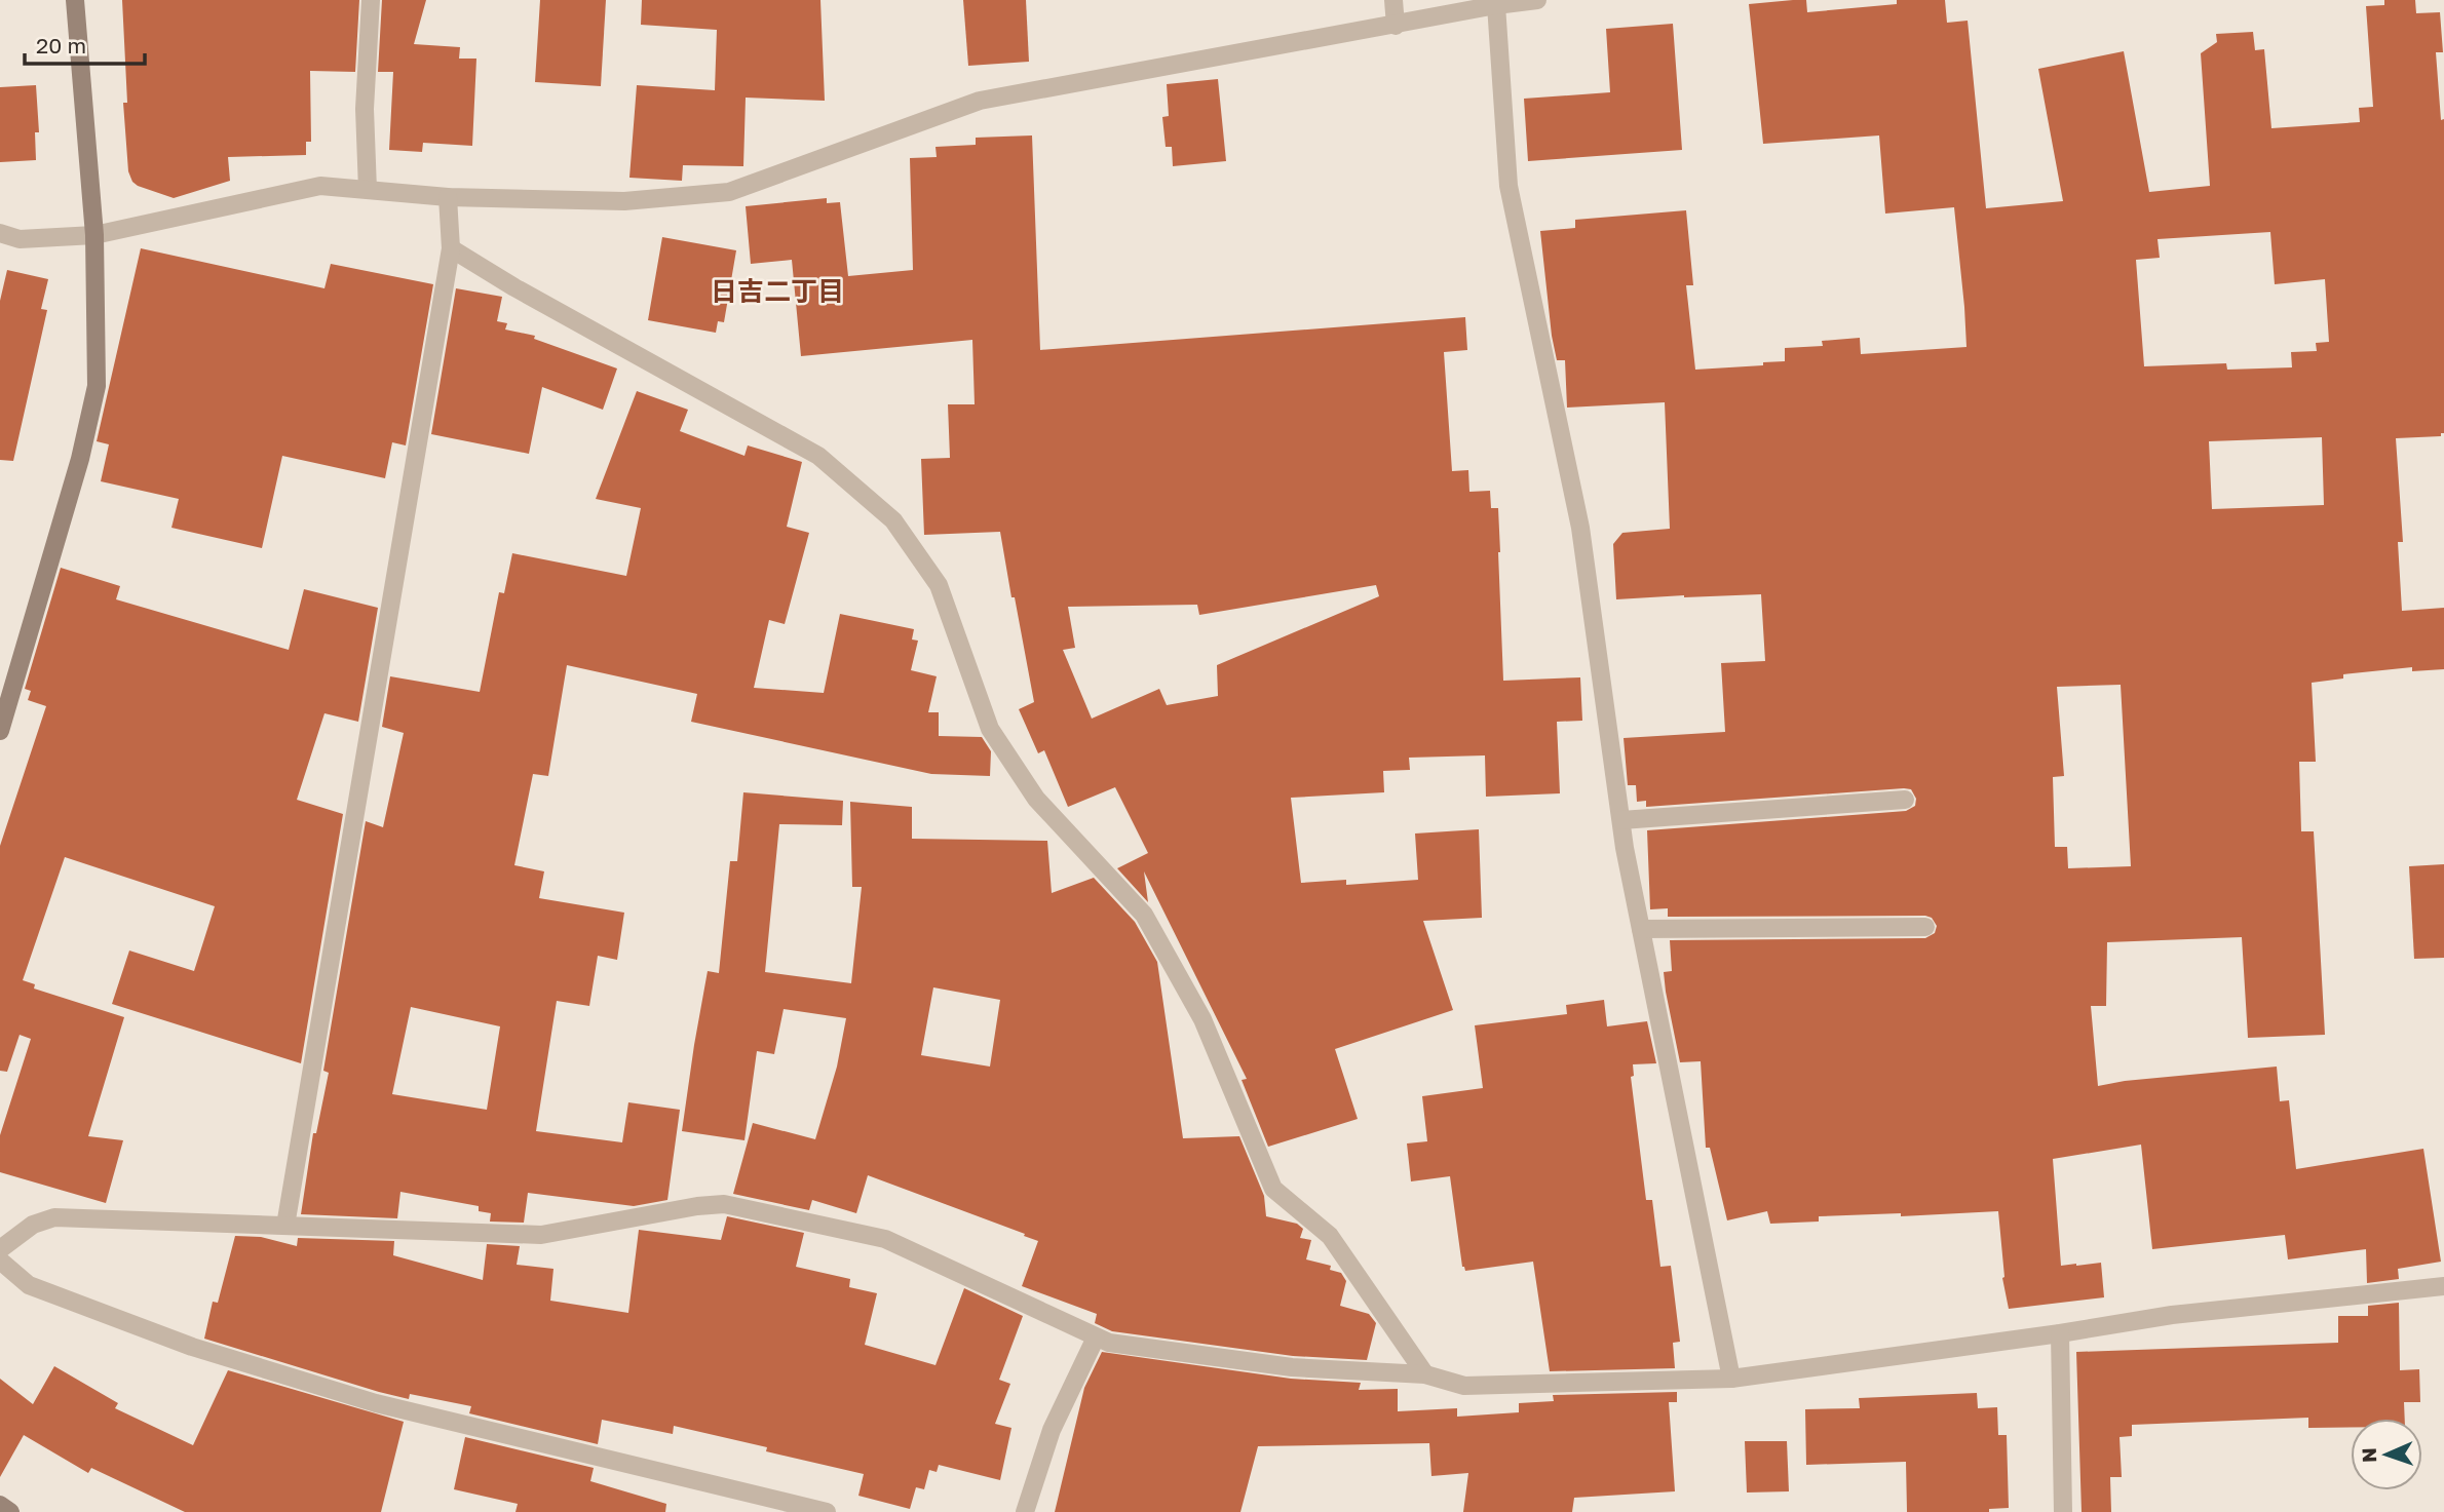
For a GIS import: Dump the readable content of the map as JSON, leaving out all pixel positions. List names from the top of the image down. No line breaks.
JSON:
{"districts":["日吉二丁目"],"scale_bar":"20 m","north":"left"}
